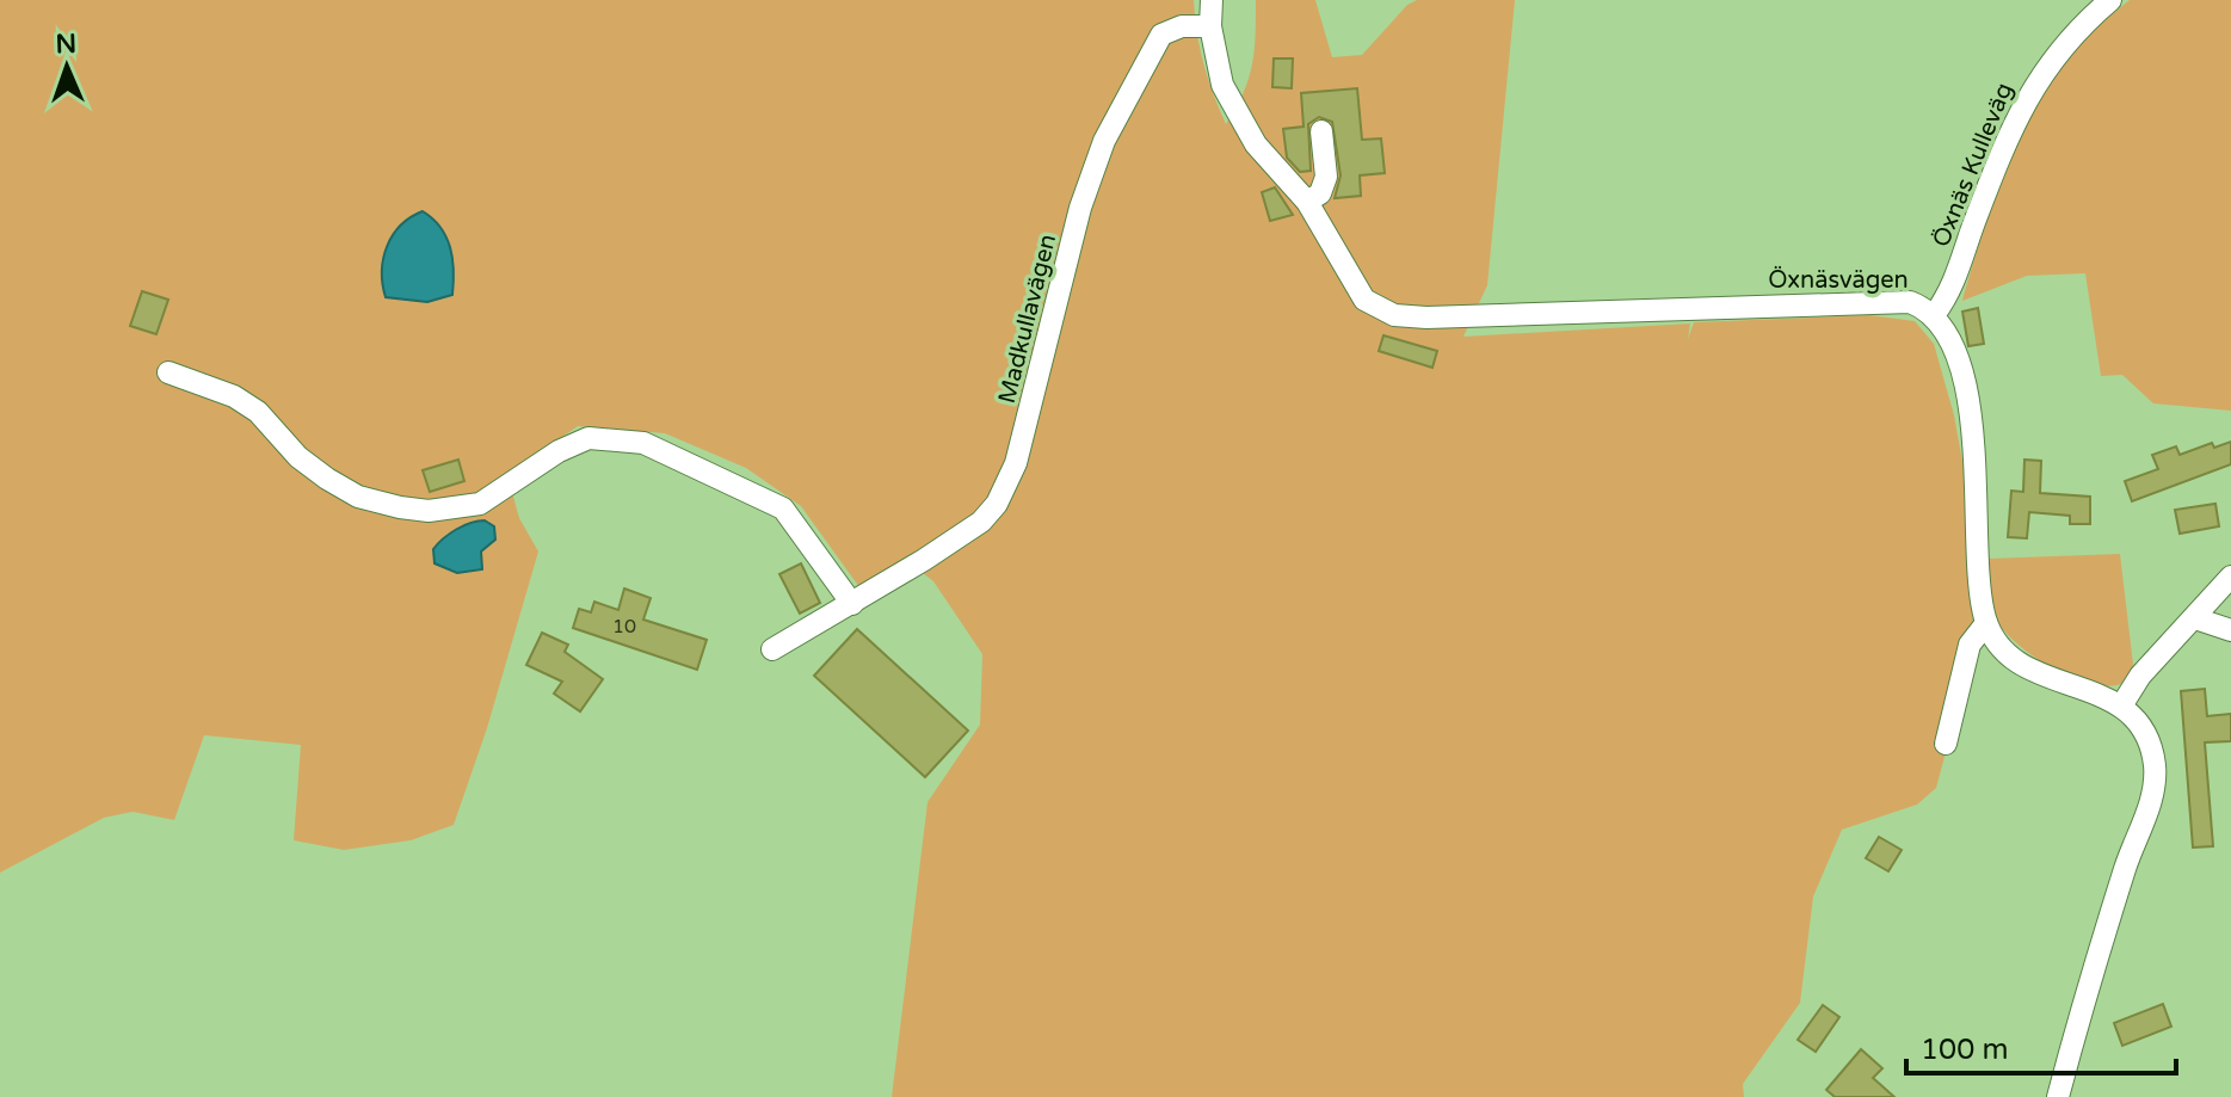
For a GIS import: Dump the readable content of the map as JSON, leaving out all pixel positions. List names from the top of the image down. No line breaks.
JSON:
{"streets":{"street":["Öxnäs Kulleväg","Öxnäsvägen","Madkullavägen"]},"crossings":[["Öxnäs Kulleväg","Öxnäsvägen"],["Öxnäsvägen","Madkullavägen"]],"house_numbers":["10"],"scale_bar":"100 m","north":"top"}
